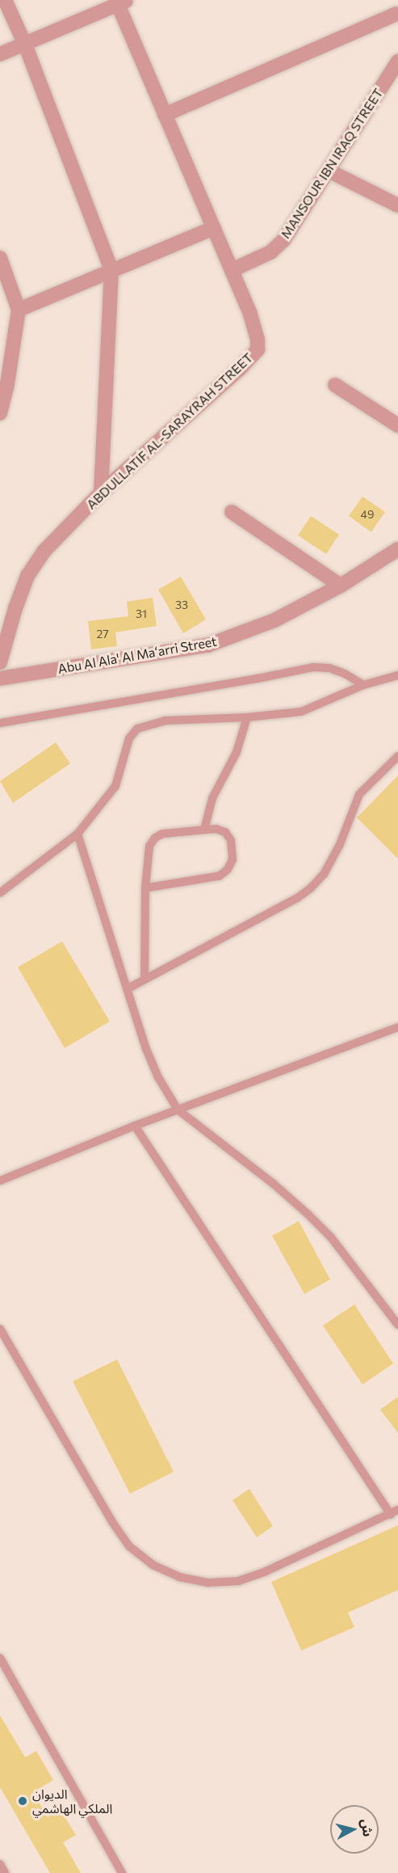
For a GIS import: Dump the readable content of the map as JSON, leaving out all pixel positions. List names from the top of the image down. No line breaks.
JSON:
{"streets":{"street":["MANSOUR IBN IRAQ STREET","ABDULLATIF AL-SARAYRAH STREET","Abu Al Ala' Al Maʻarri Street"]},"crossings":[["MANSOUR IBN IRAQ STREET","ABDULLATIF AL-SARAYRAH STREET"]],"places":["الديوان الملكي الهاشمي"],"house_numbers":["49","33","31","27"],"north":"right"}
